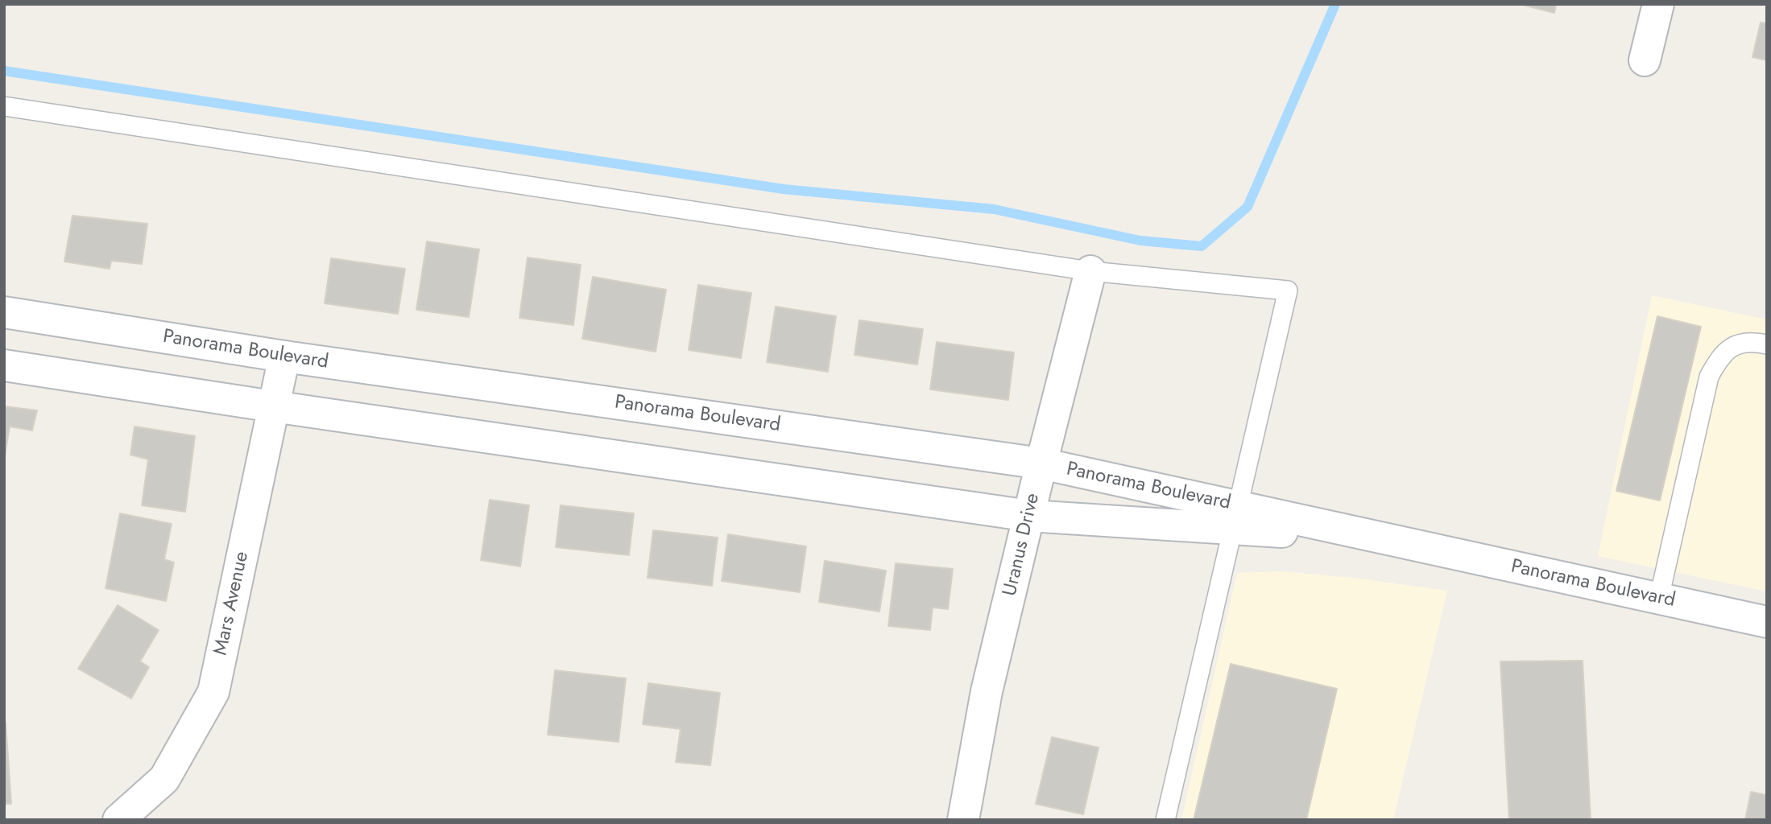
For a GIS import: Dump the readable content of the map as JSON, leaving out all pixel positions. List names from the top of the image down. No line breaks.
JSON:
{"streets":{"main road":["Panorama Boulevard","Uranus Drive","Mars Avenue"]},"crossings":[["Panorama Boulevard","Uranus Drive"],["Panorama Boulevard","Mars Avenue"]]}
